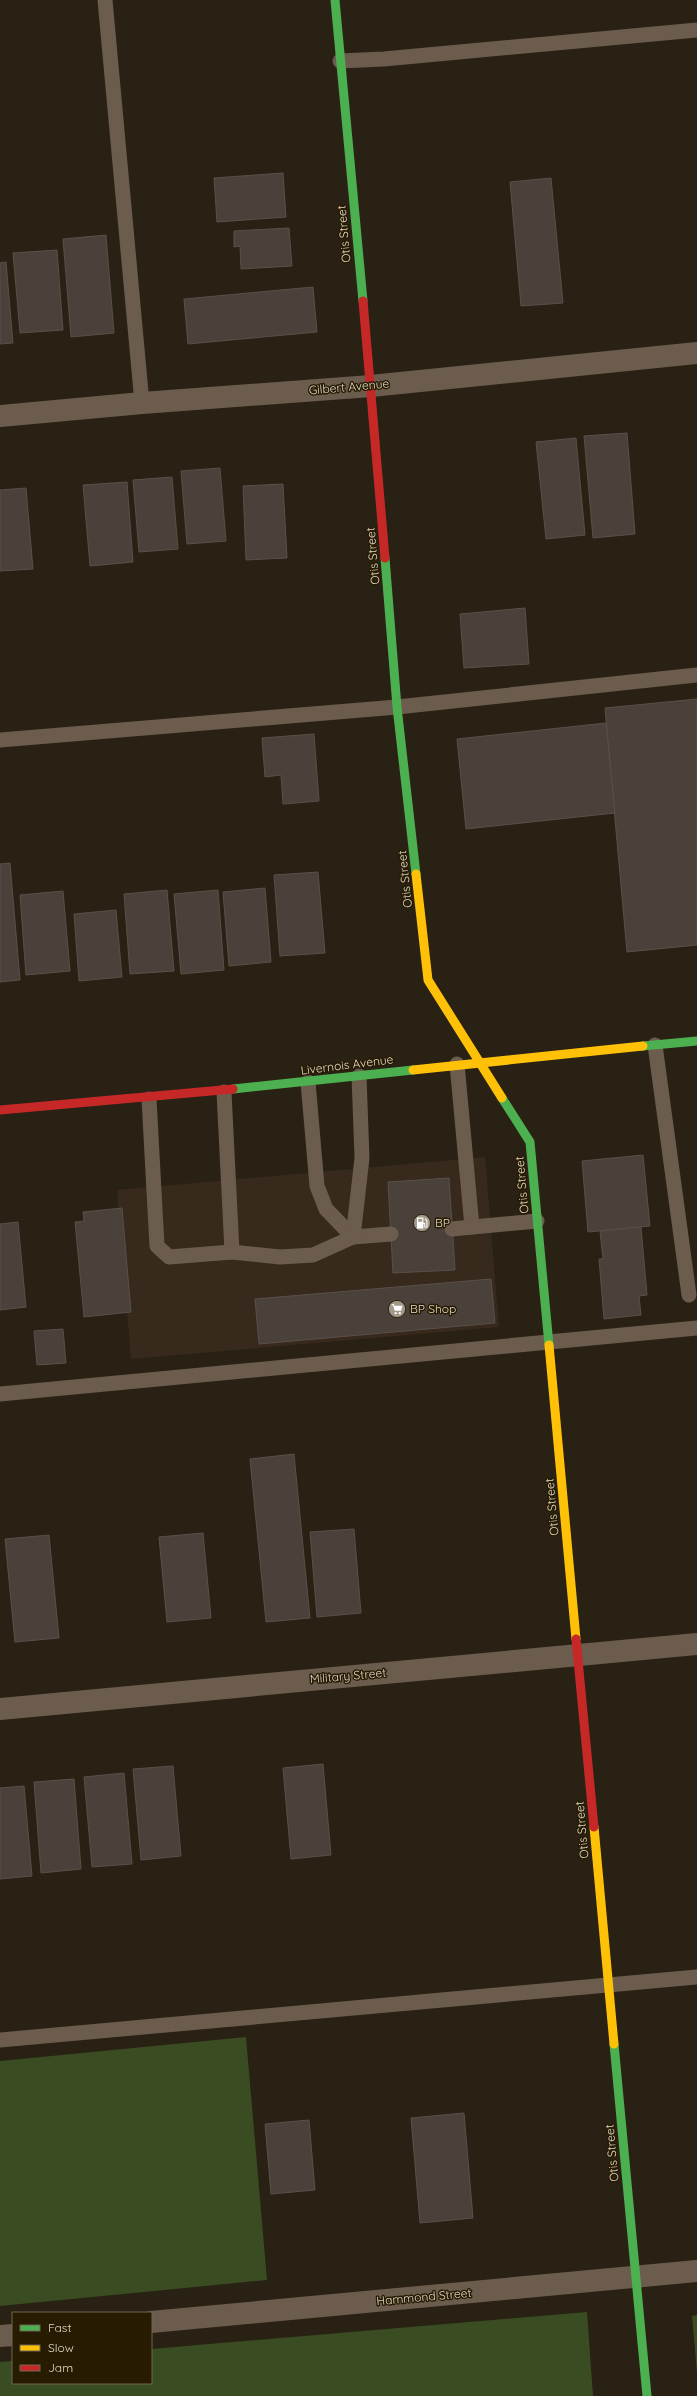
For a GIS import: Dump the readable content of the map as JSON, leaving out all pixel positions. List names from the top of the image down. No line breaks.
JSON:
{"streets":{"street":["Otis Street","Gilbert Avenue","Livernois Avenue","Military Street","Hammond Street"]},"crossings":[["Otis Street","Gilbert Avenue"],["Otis Street","Livernois Avenue"],["Otis Street","Military Street"],["Otis Street","Hammond Street"]],"places":{"fuel station":["BP"],"supermarket":["BP Shop"]},"legend":["Fast","Slow","Jam"]}
